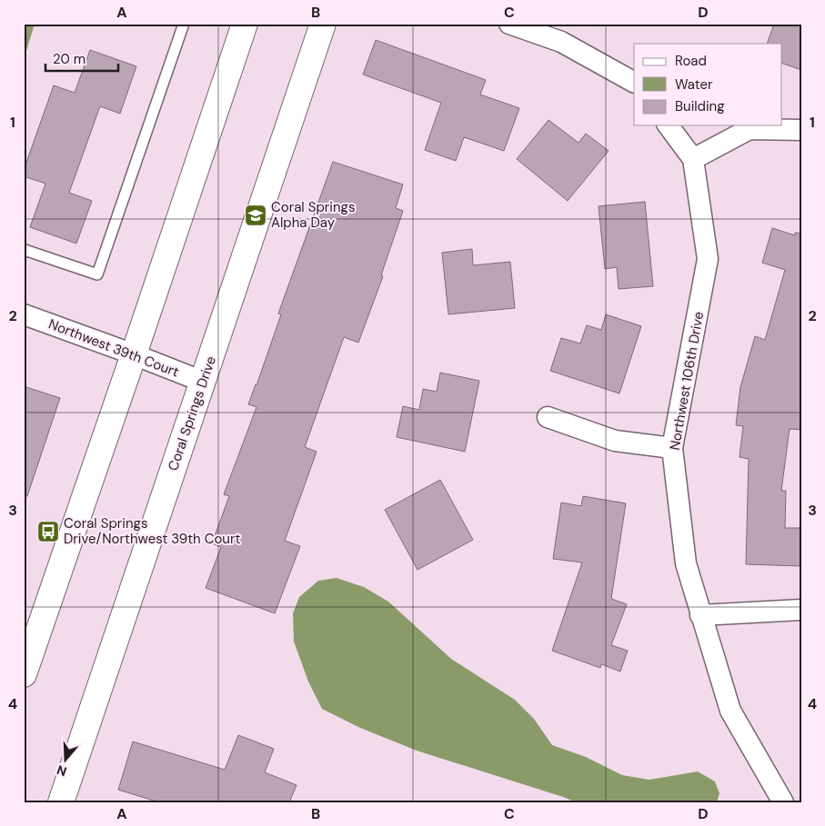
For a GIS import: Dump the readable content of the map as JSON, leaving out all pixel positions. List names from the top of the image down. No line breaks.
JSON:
{"streets":{"main road":["Coral Springs Drive"],"street":["Northwest 39th Court","Northwest 106th Drive"]},"crossings":[["Northwest 39th Court","Coral Springs Drive"]],"places":{"school or university":["Coral Springs Alpha Day"],"bus stop":["Coral Springs Drive/Northwest 39th Court"]},"legend":["Road","Water","Building"],"scale_bar":"20 m","north":"bottom","grid":{"columns":["A","B","C","D"],"rows":["1","2","3","4"]}}
